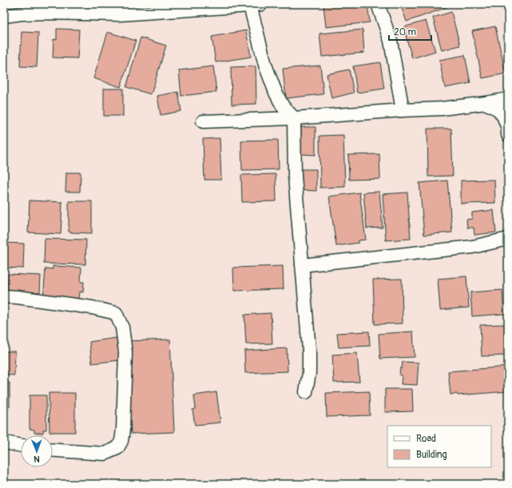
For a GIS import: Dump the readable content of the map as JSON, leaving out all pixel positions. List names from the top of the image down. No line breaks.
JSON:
{"legend":["Road","Building"],"scale_bar":"20 m","north":"bottom"}
